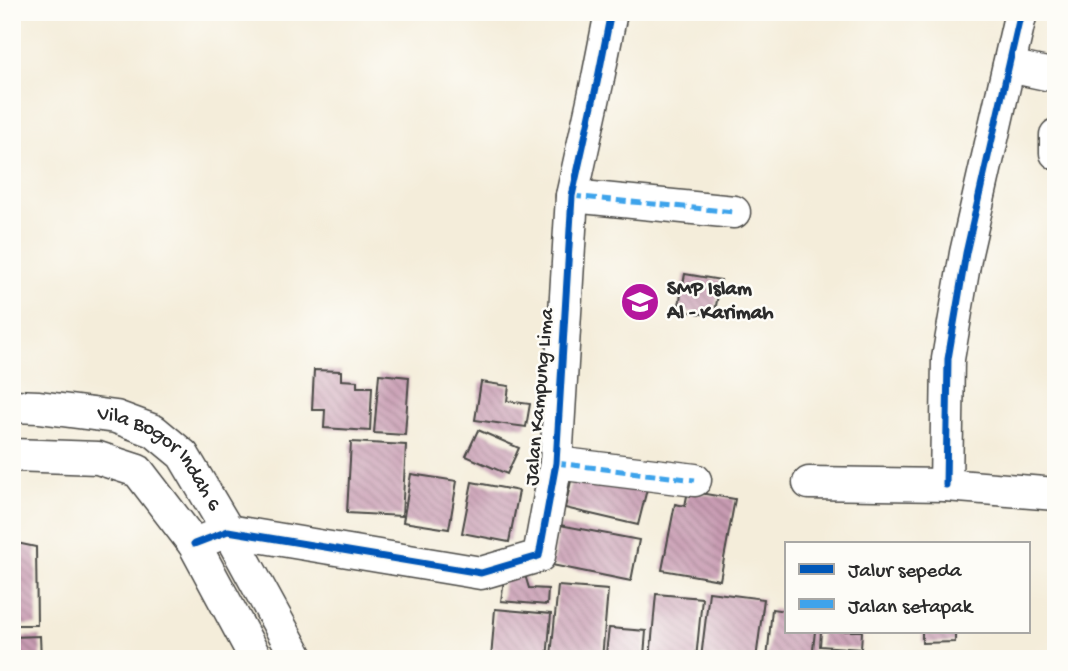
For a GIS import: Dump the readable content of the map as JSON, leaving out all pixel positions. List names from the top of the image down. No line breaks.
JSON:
{"streets":{"street":["Jalan Kampung Lima","Vila Bogor Indah 6"]},"crossings":[["Jalan Kampung Lima","Vila Bogor Indah 6"]],"places":{"school or university":["SMP Islam Al - Karimah"]},"legend":["Jalur sepeda","Jalan setapak"]}
